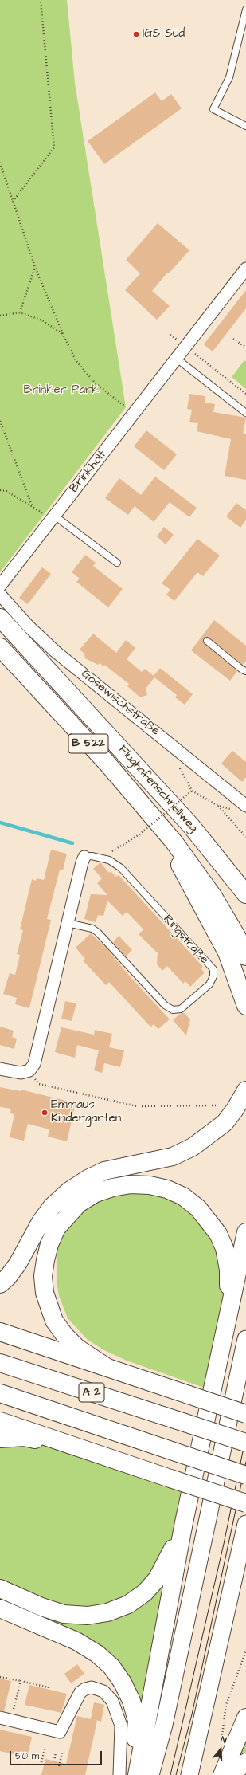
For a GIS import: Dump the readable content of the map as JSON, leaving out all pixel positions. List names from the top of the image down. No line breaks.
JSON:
{"streets":{"highway":["B 522","Flughafenschnellweg","A 2"],"street":["Brinkholt","Gosewischstraße","Ringstraße"]},"crossings":[["B 522","Flughafenschnellweg"]],"parks":["Brinker Park"],"places":["IGS Süd","Emmaus Kindergarten"],"scale_bar":"50 m","north":"top"}
